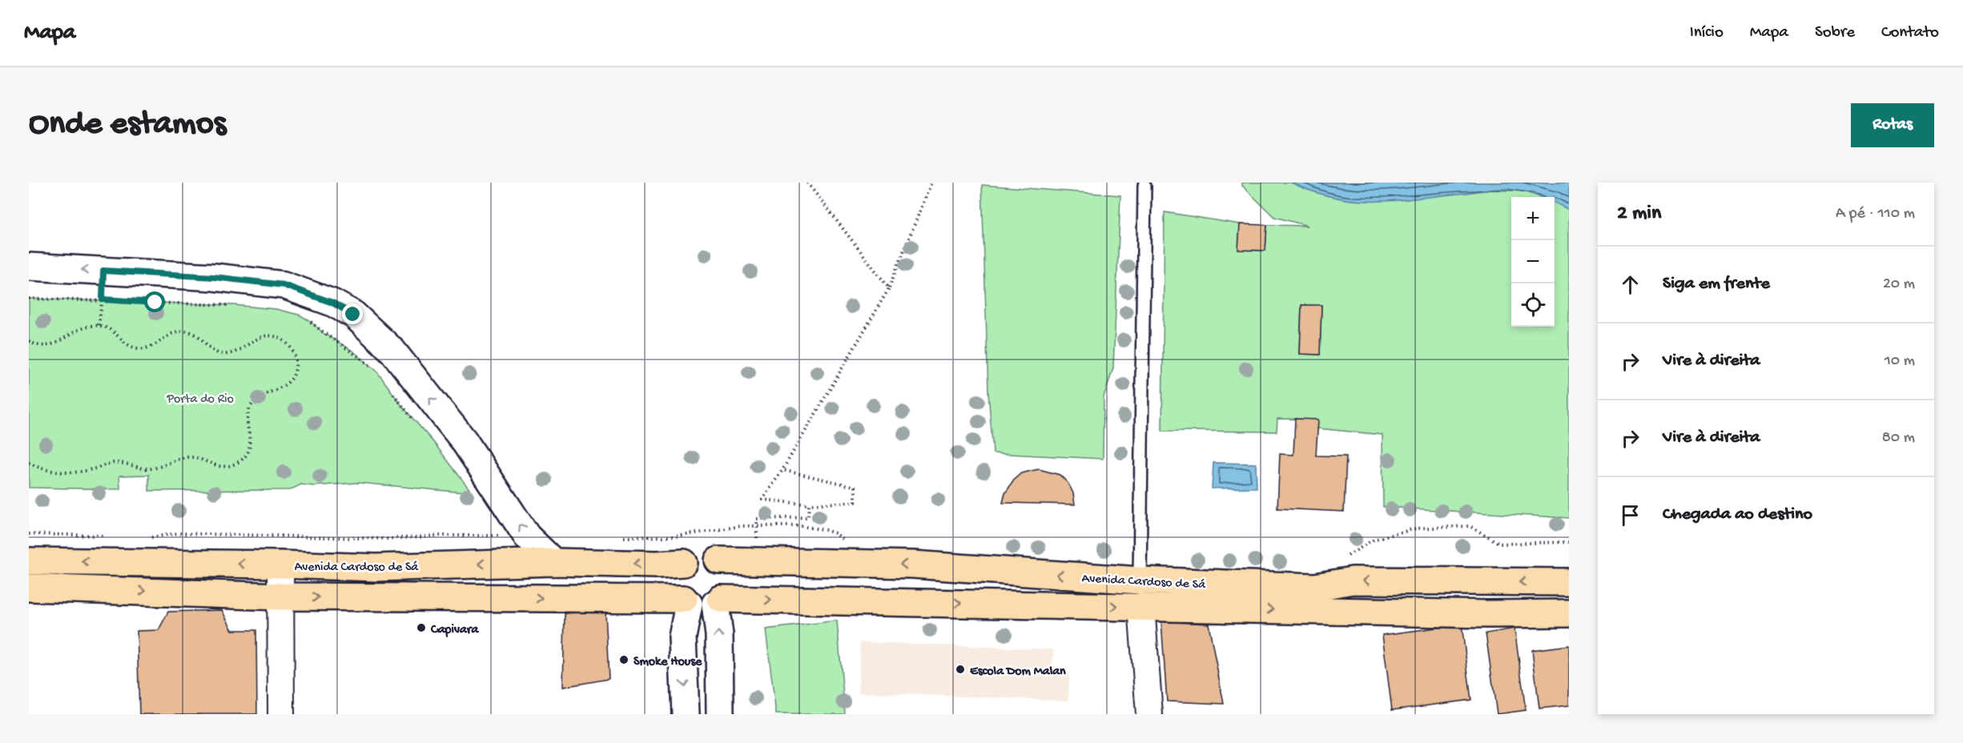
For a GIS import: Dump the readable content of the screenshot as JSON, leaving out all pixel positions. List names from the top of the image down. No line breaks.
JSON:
{"streets":{"highway":["Avenida Cardoso de Sá"]},"parks":["Porta do Rio"],"places":["Capivara","Smoke House","Escola Dom Malan"],"page":{"header":"Mapa","nav":["Início","Mapa","Sobre","Contato"],"buttons":"Rotas","title":"Onde estamos","heading":["2 min","A pé · 110 m"],"map_buttons":["+","−"],"list":[["Siga em frente","20 m"],["Vire à direita","10 m"],["Vire à direita","80 m"],"Chegada ao destino"]}}
